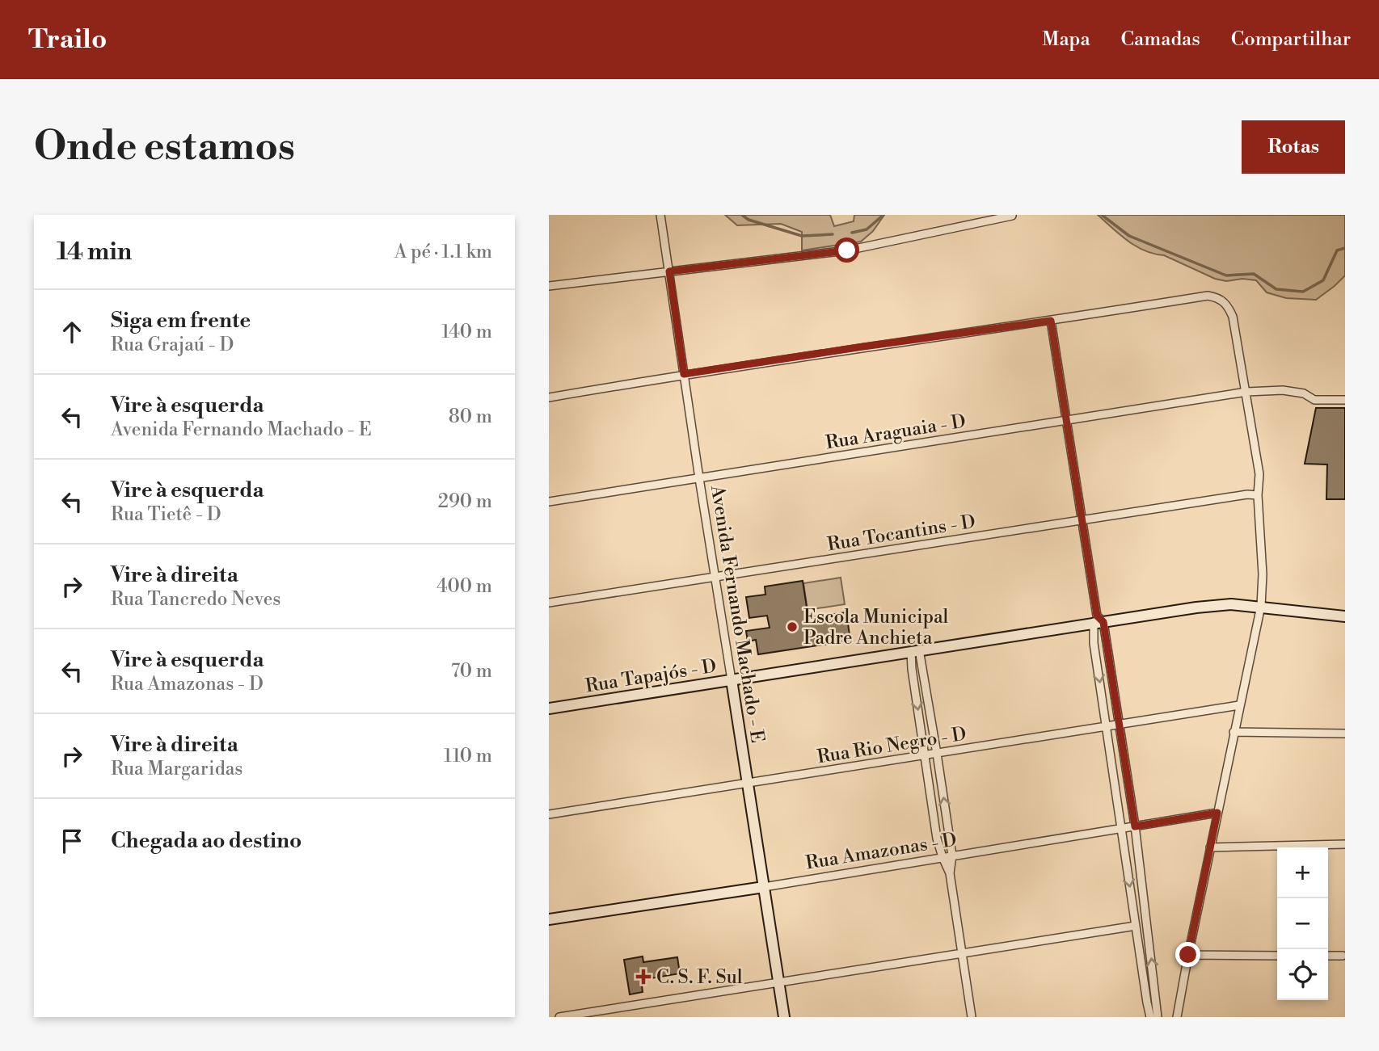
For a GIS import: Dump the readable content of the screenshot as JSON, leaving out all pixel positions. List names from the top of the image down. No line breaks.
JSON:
{"streets":{"street":["Rua Araguaia - D","Rua Tocantins - D","Avenida Fernando Machado - E","Rua Tapajós - D","Rua Rio Negro - D","Rua Amazonas - D"]},"crossings":[["Rua Araguaia - D","Avenida Fernando Machado - E"],["Rua Tocantins - D","Avenida Fernando Machado - E"],["Avenida Fernando Machado - E","Rua Tapajós - D"],["Avenida Fernando Machado - E","Rua Rio Negro - D"],["Avenida Fernando Machado - E","Rua Amazonas - D"]],"places":{"other":["Escola Municipal Padre Anchieta"],"health":["C. S. F. Sul"]},"page":{"header":"Trailo","nav":["Mapa","Camadas","Compartilhar"],"buttons":"Rotas","title":"Onde estamos","heading":["14 min","A pé · 1.1 km"],"list":[["Siga em frente","Rua Grajaú - D","140 m"],["Vire à esquerda","Avenida Fernando Machado - E","80 m"],["Vire à esquerda","Rua Tietê - D","290 m"],["Vire à direita","Rua Tancredo Neves","400 m"],["Vire à esquerda","Rua Amazonas - D","70 m"],["Vire à direita","Rua Margaridas","110 m"],"Chegada ao destino"],"map_buttons":["+","−"]}}
